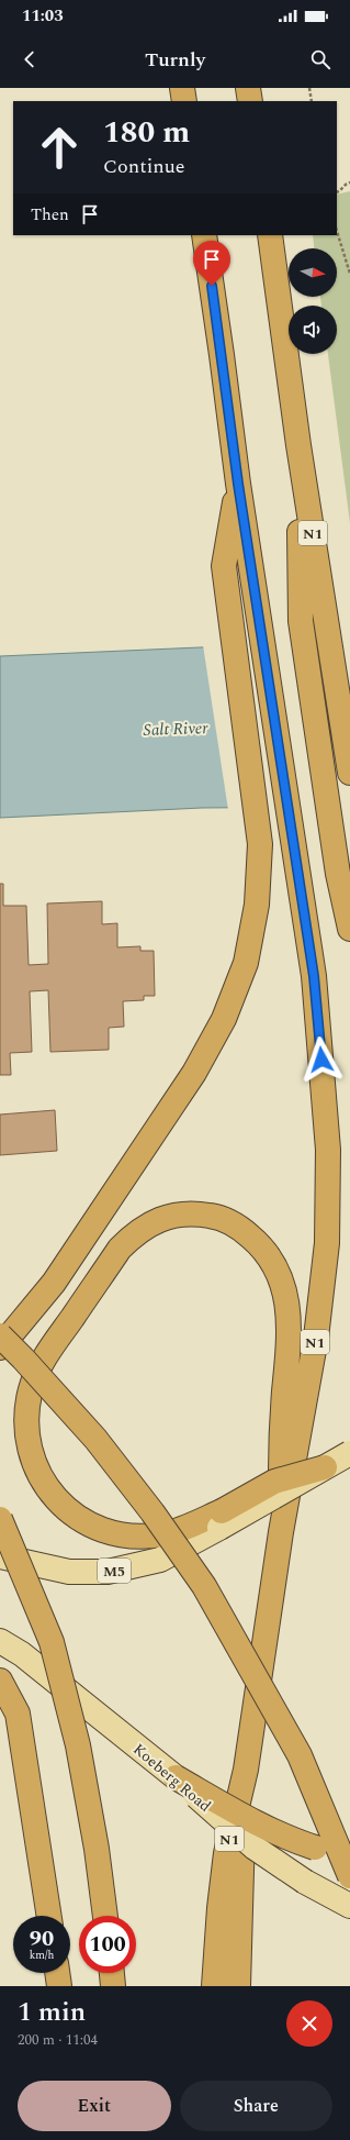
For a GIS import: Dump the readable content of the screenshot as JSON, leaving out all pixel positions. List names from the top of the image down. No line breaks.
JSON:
{"streets":{"highway":["N1"],"main road":["M5","Koeberg Road"]},"water":["Salt River"],"north":"right","page":{"status":"11:03","header":"Turnly","turn":["180 m","Continue"],"then":"Then","speed":"90 km/h","limit":"100","heading":["1 min","200 m · 11:04"],"buttons":["Exit","Share"]}}
